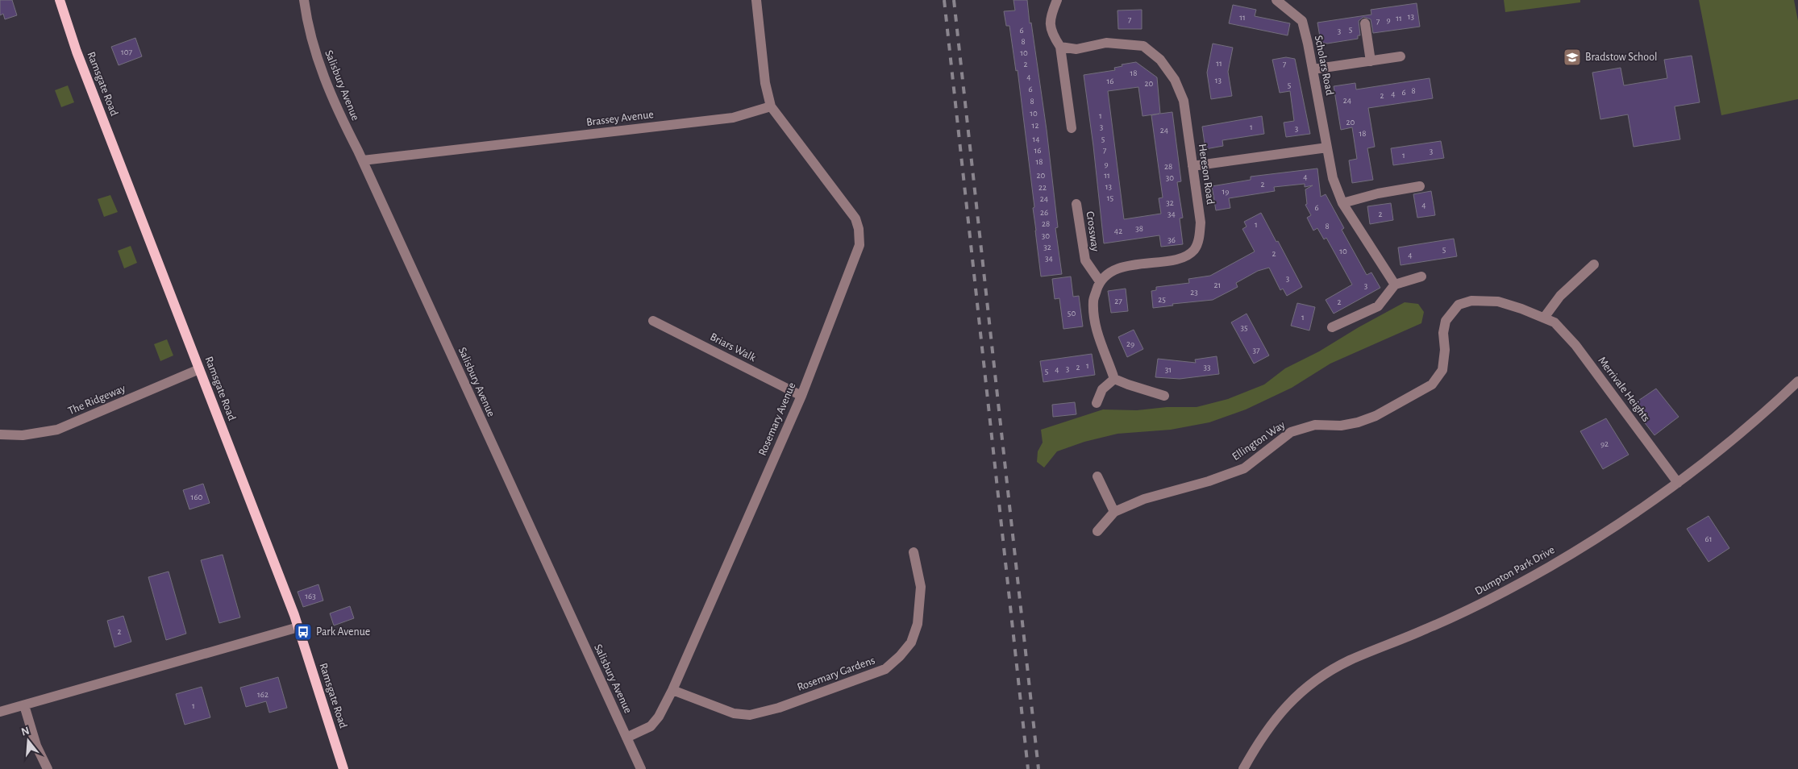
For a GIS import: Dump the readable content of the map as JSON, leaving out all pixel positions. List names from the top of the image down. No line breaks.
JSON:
{"streets":{"main road":["Ramsgate Road"],"street":["Scholars Road","Salisbury Avenue","Brassey Avenue","Hereson Road","Crossway","Briars Walk","Merrivale Heights","The Ridgeway","Rosemary Avenue","Ellington Way","Dumpton Park Drive","Rosemary Gardens"]},"crossings":[["Ramsgate Road","The Ridgeway"],["Salisbury Avenue","Brassey Avenue"],["Salisbury Avenue","Rosemary Avenue"],["Brassey Avenue","Rosemary Avenue"],["Hereson Road","Crossway"],["Briars Walk","Rosemary Avenue"],["Merrivale Heights","Ellington Way"],["Merrivale Heights","Dumpton Park Drive"],["Rosemary Avenue","Rosemary Gardens"]],"places":{"school or university":["Bradstow School"],"bus stop":["Park Avenue"]},"house_numbers":["13","11","11","7","9","7","5","6","3","8","107","10","11","2","7","18","4","13","16","20","5","6","8","6","4","2","24","8","10","1","20","12","3","1","3","24","18","14","5","16","7","3","1","18","9","28","20","11","4","30","2","13","22","19","15","24","32","4","6","26","34","2","28","1","8","38","42","30","36","32","5","10","2","4","34","3","21","3","23","25","27","2","50","1","35","29","37","1","2","33","3","4","31","5","92","160","61","163","2","162","1"],"north":"top"}
